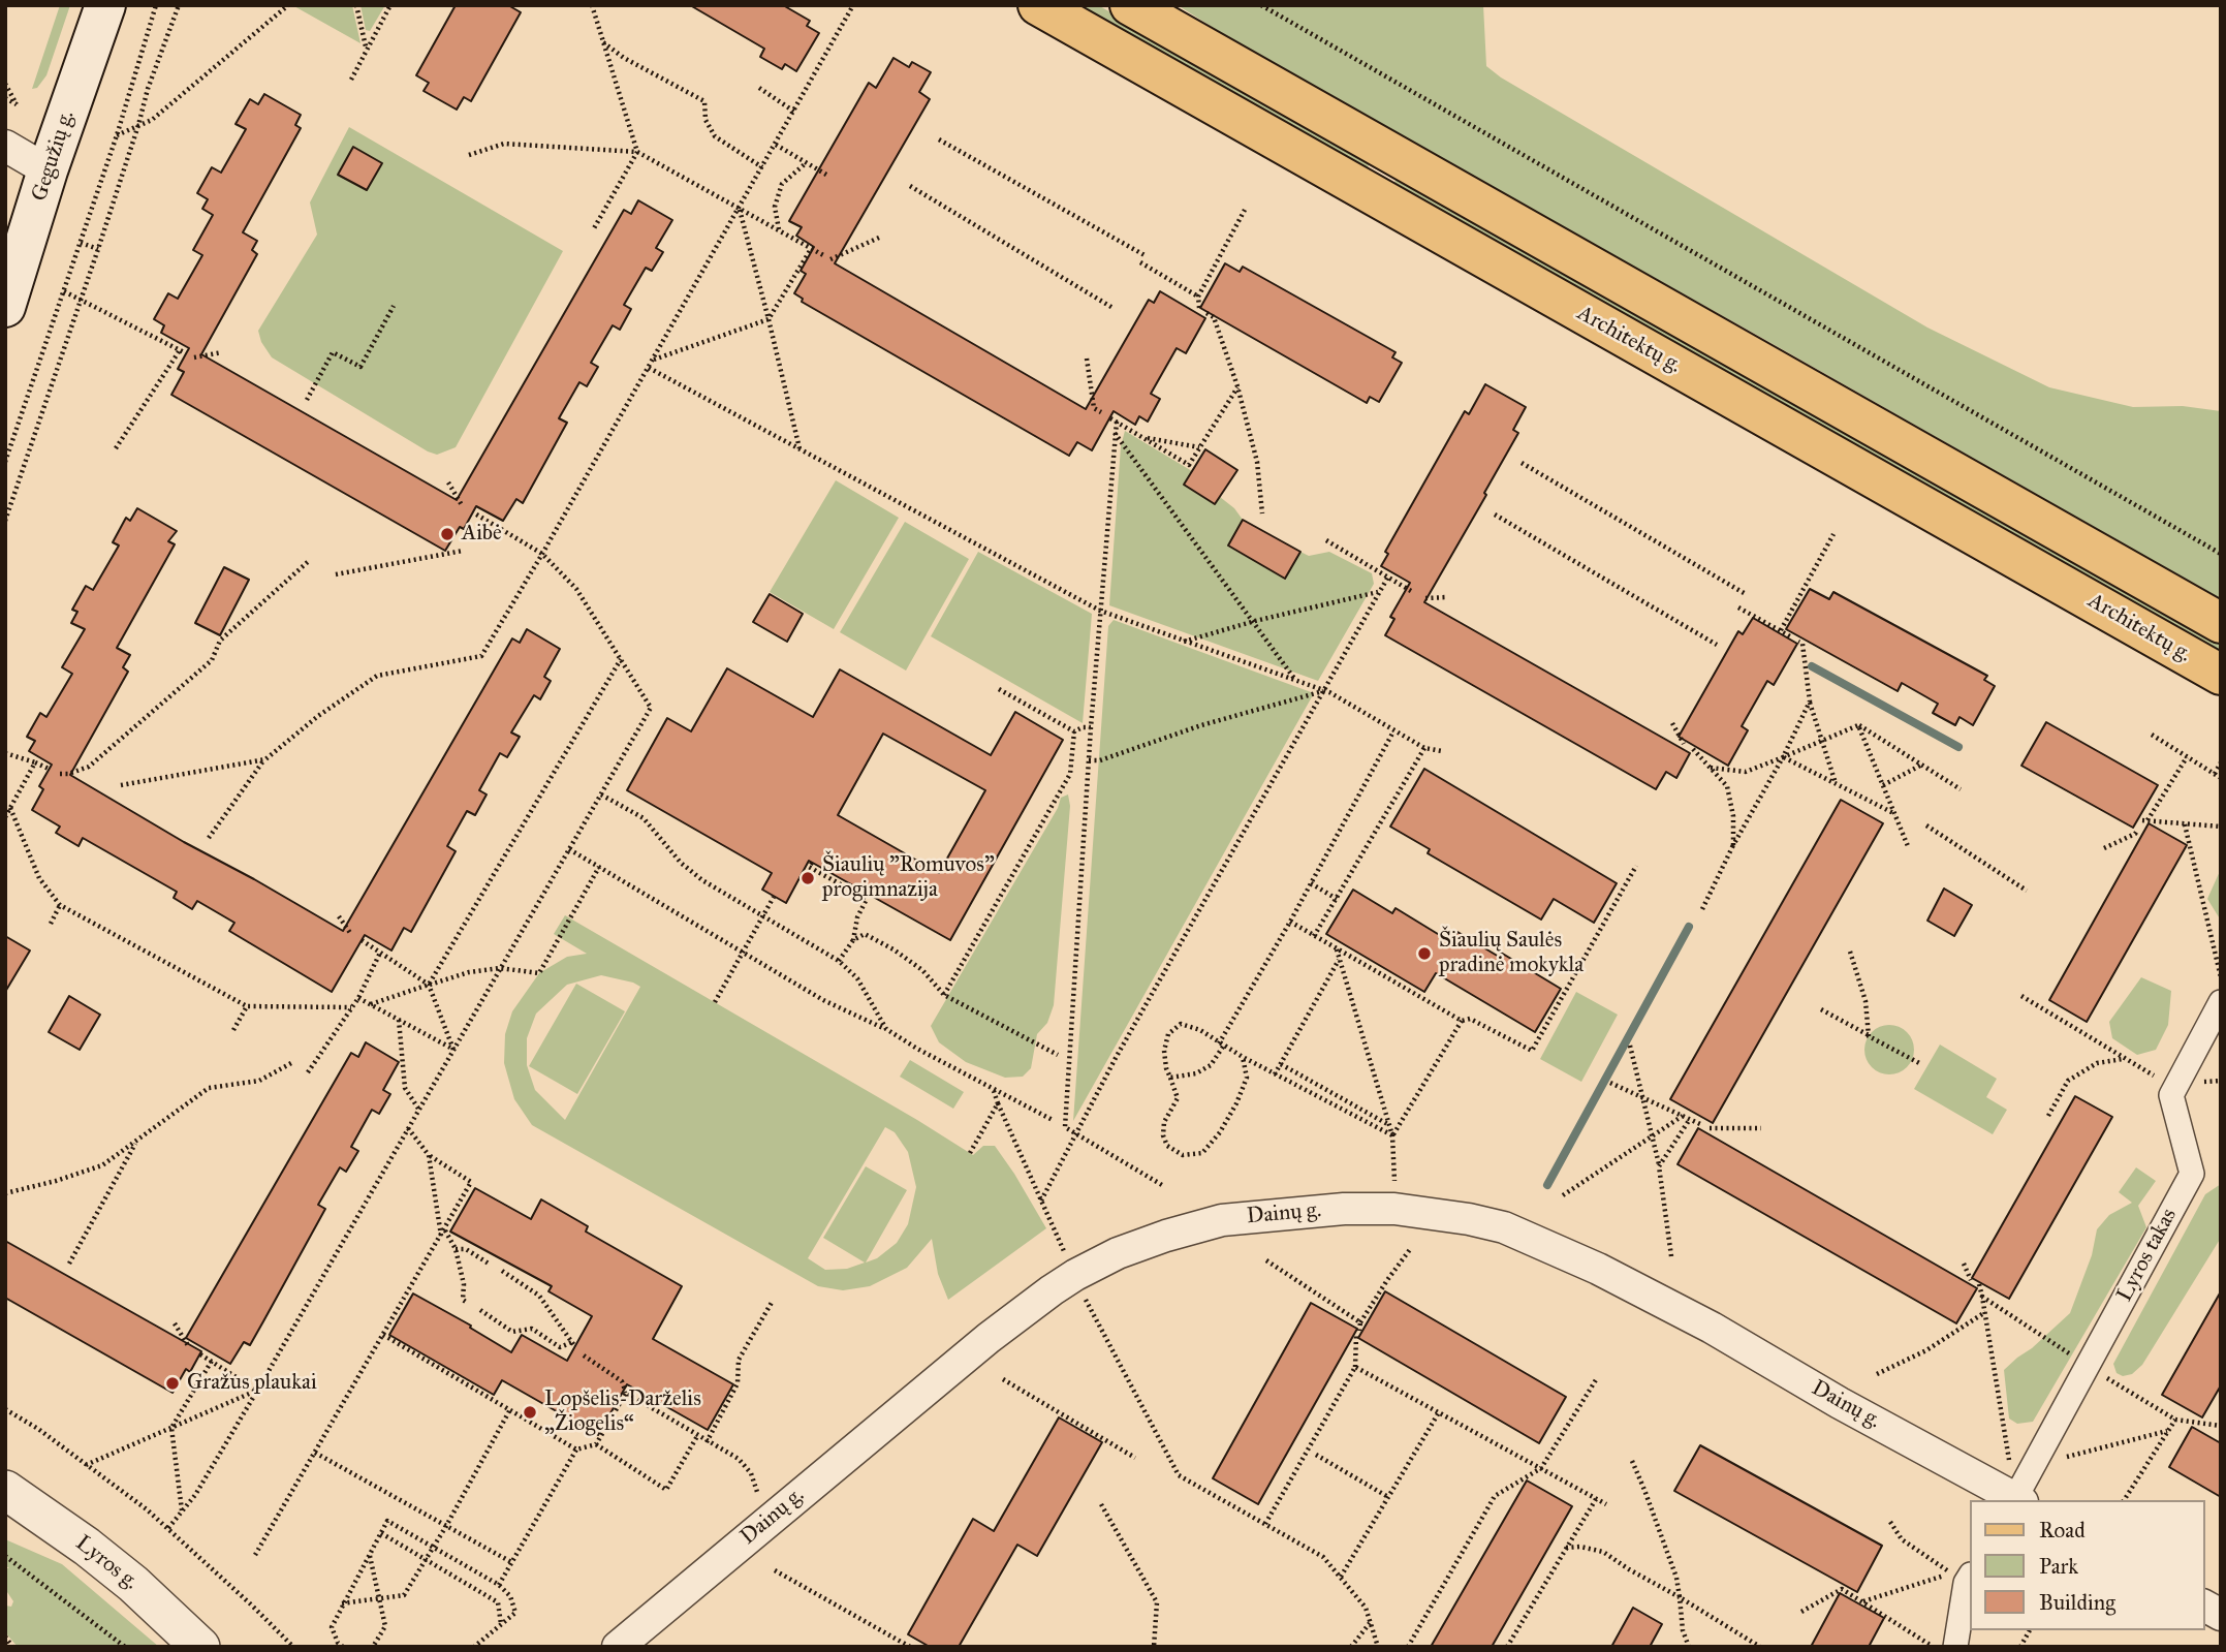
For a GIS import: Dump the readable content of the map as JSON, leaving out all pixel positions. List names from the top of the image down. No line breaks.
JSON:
{"streets":{"main road":["Gegužių g.","Architektų g."],"street":["Dainų g.","Lyros takas","Lyros g."]},"crossings":[["Dainų g.","Lyros takas"]],"places":["Aibė","Šiaulių \"Romuvos\" progimnazija","Šiaulių Saulės pradinė mokykla","Gražus plaukai","Lopšelis-Darželis „Žiogelis“"],"legend":["Road","Park","Building"]}
